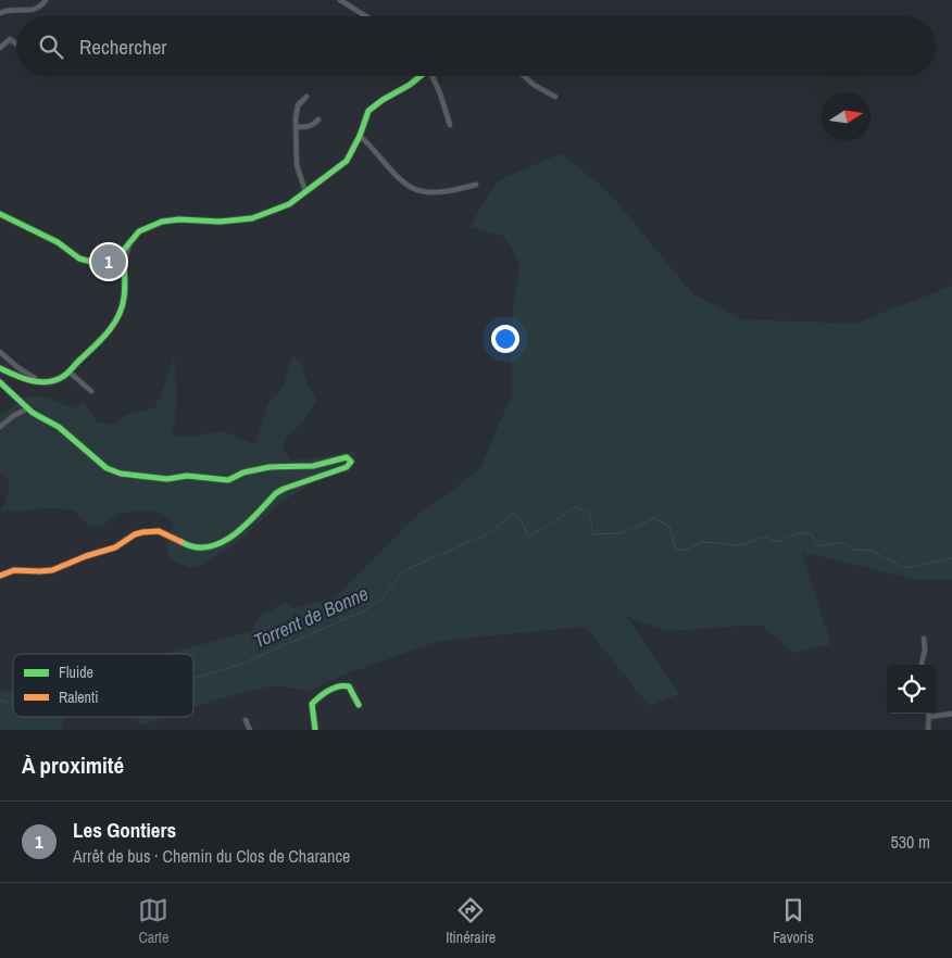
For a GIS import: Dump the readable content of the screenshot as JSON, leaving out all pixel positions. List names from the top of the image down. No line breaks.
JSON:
{"water":["Torrent de Bonne"],"legend":["Fluide","Ralenti"],"north":"right","page":{"search":"Rechercher","pins":"1","heading":"À proximité","list":[{"mark":"1","name":"Les Gontiers","note":"Arrêt de bus · Chemin du Clos de Charance","value":"530 m"}],"nav":["Carte","Itinéraire","Favoris"]}}
